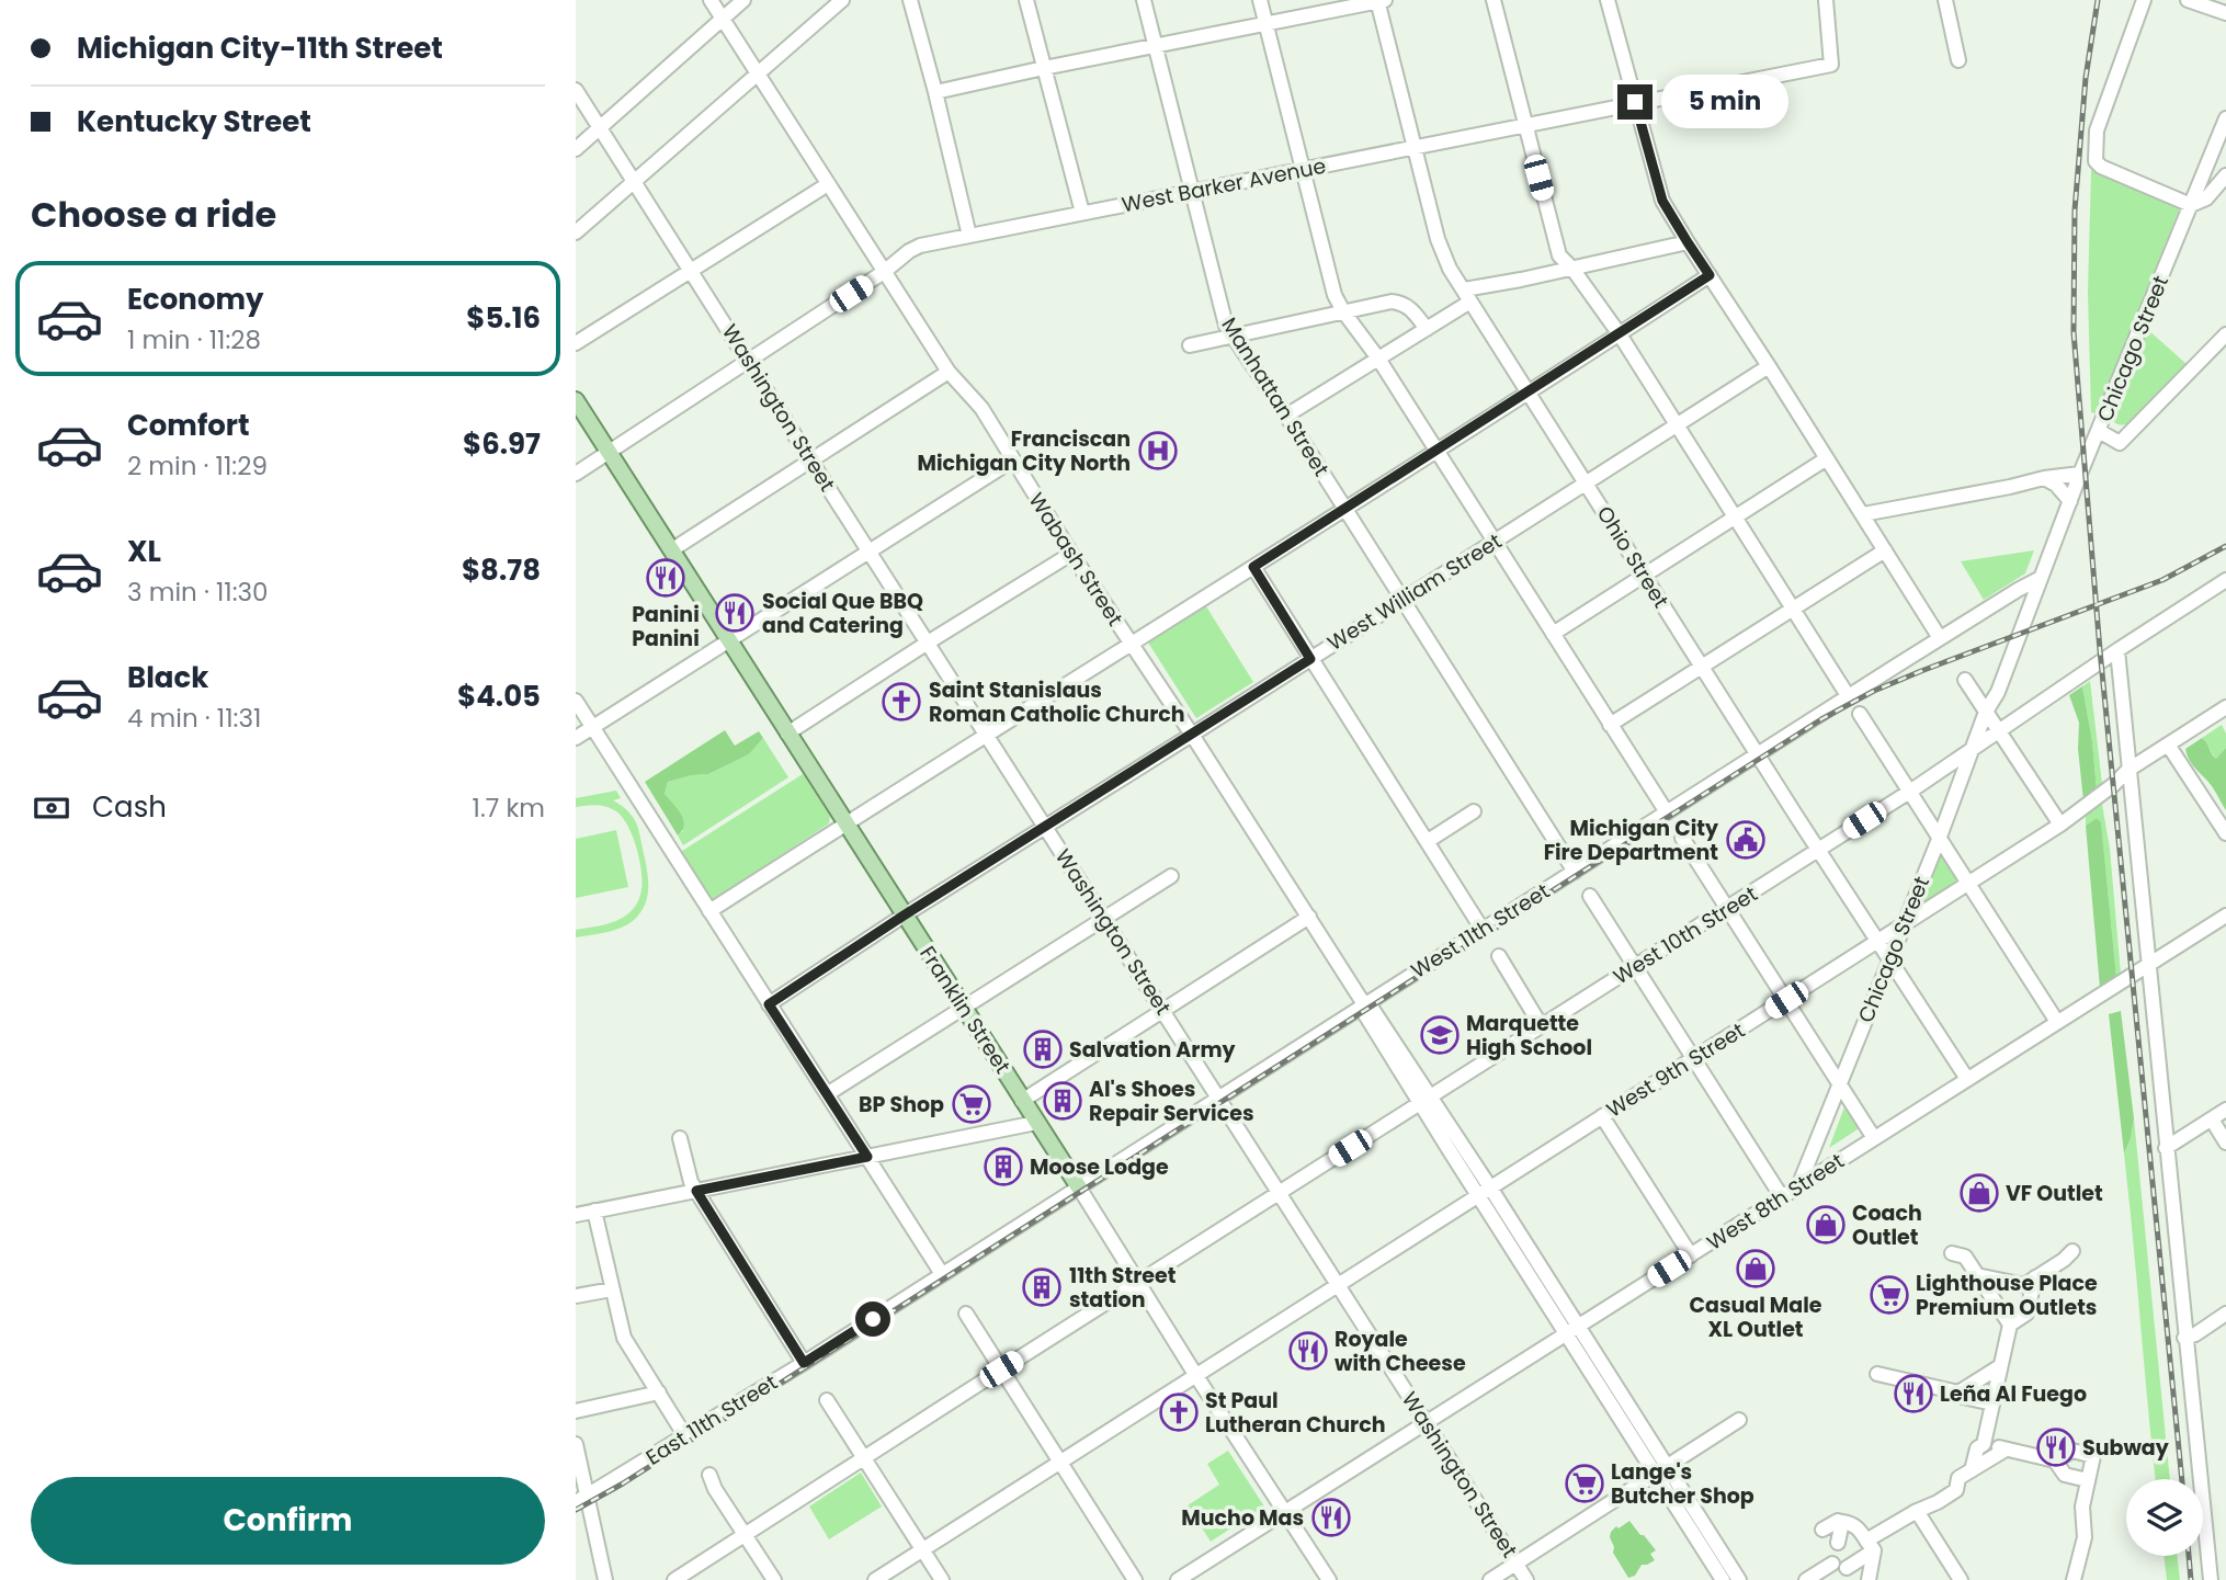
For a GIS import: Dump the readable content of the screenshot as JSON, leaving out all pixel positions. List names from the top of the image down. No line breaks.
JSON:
{"streets":{"main road":["Franklin Street"],"street":["West Barker Avenue","Chicago Street","Manhattan Street","Washington Street","Ohio Street","Wabash Street","West William Street","West 11th Street","West 10th Street","West 9th Street","West 8th Street","East 11th Street"]},"crossings":[["West Barker Avenue","Manhattan Street"],["West Barker Avenue","Washington Street"],["West Barker Avenue","Ohio Street"],["West Barker Avenue","Wabash Street"],["West Barker Avenue","Franklin Street"],["Chicago Street","Ohio Street"],["Chicago Street","West 11th Street"],["Chicago Street","West 10th Street"],["Chicago Street","West 9th Street"],["Chicago Street","West 8th Street"],["Manhattan Street","West William Street"],["Manhattan Street","West 11th Street"],["Washington Street","West William Street"],["Washington Street","West 11th Street"],["Washington Street","West 10th Street"],["Washington Street","West 9th Street"],["Washington Street","West 8th Street"],["Ohio Street","West William Street"],["Ohio Street","West 11th Street"],["Ohio Street","West 10th Street"],["Ohio Street","West 9th Street"],["Ohio Street","West 8th Street"],["Wabash Street","West William Street"],["Wabash Street","West 11th Street"],["Wabash Street","West 10th Street"],["Wabash Street","West 9th Street"],["Wabash Street","West 8th Street"],["West William Street","Franklin Street"],["West 11th Street","Franklin Street"],["West 11th Street","East 11th Street"],["West 10th Street","Franklin Street"],["Franklin Street","West 9th Street"],["Franklin Street","West 8th Street"],["Franklin Street","East 11th Street"]],"places":{"hospital":["Franciscan Michigan City North"],"restaurant":["Panini Panini","Social Que BBQ and Catering","Royale with Cheese","Leña Al Fuego","Subway","Mucho Mas"],"church":["Saint Stanislaus Roman Catholic Church","St Paul Lutheran Church"],"public building":["Michigan City Fire Department"],"school or university":["Marquette High School"],"building":["Salvation Army","Al's Shoes Repair Services","Moose Lodge","11th Street station"],"supermarket":["BP Shop","Lighthouse Place Premium Outlets","Lange's Butcher Shop"],"shop":["VF Outlet","Coach Outlet","Casual Male XL Outlet"]},"page":{"banner":["Michigan City-11th Street","Kentucky Street"],"bubble":"5 min","heading":"Choose a ride","list":[{"name":"Economy","note":"1 min · 11:28","value":"$5.16"},{"name":"Comfort","note":"2 min · 11:29","value":"$6.97"},{"name":"XL","note":"3 min · 11:30","value":"$8.78"},{"name":"Black","note":"4 min · 11:31","value":"$4.05"}],"pay":["Cash","1.7 km"],"buttons":"Confirm"}}
